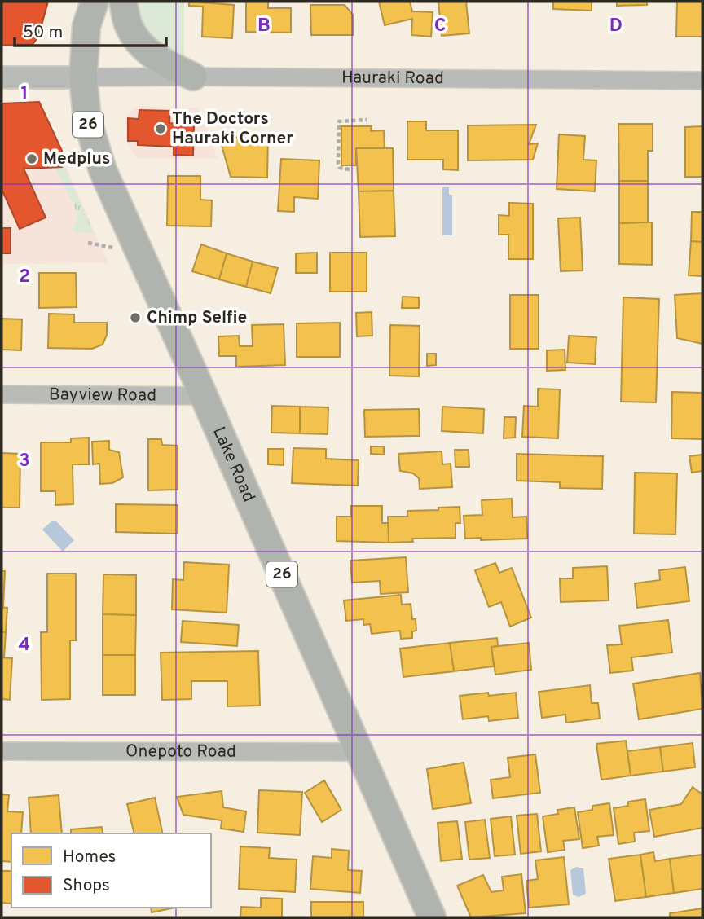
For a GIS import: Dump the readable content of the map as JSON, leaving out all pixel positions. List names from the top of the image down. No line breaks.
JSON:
{"streets":{"main road":["26","Lake Road"],"street":["Hauraki Road","Bayview Road","Onepoto Road"]},"crossings":[["Hauraki Road","Lake Road"],["Bayview Road","Lake Road"],["Lake Road","Onepoto Road"]],"places":["The Doctors Hauraki Corner","Medplus","Chimp Selfie"],"legend":["Homes","Shops"],"scale_bar":"50 m","grid":{"columns":["B","C","D"],"rows":["1","2","3","4"]}}
